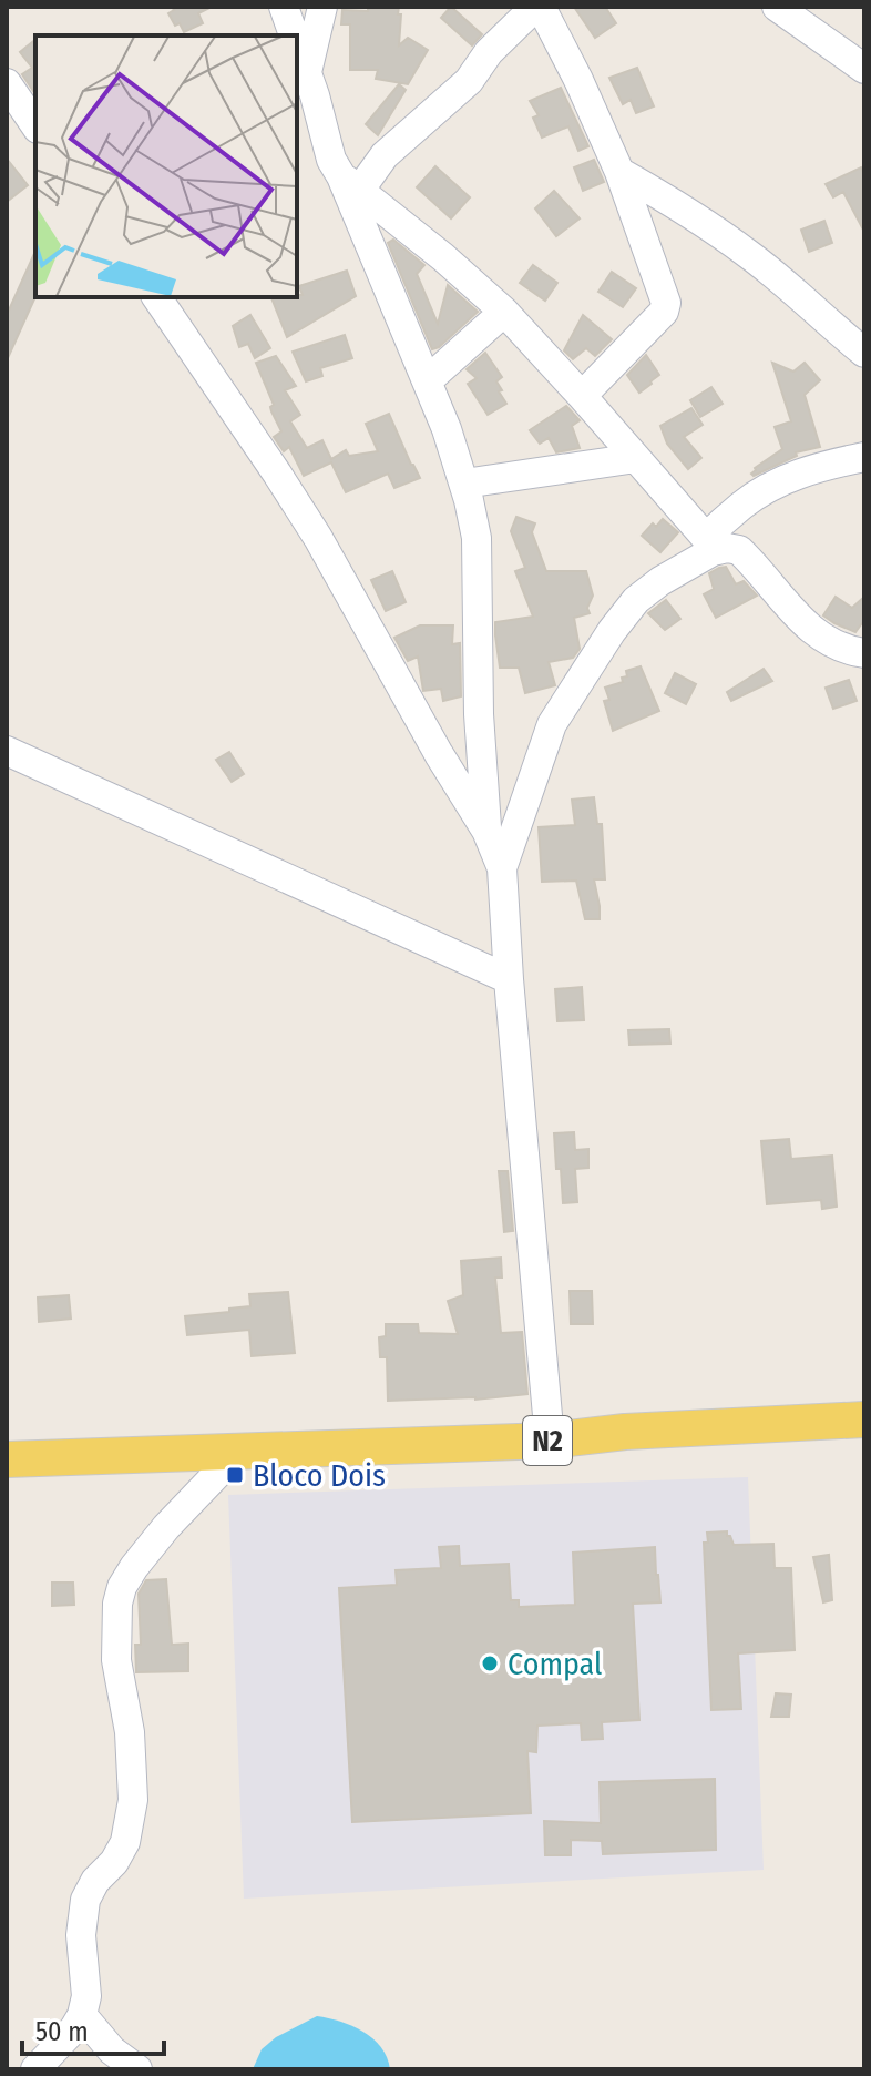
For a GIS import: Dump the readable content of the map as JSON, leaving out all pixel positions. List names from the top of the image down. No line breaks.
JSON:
{"streets":{"main road":["N2"]},"places":{"transit":["Bloco Dois"],"other":["Compal"]},"scale_bar":"50 m"}
